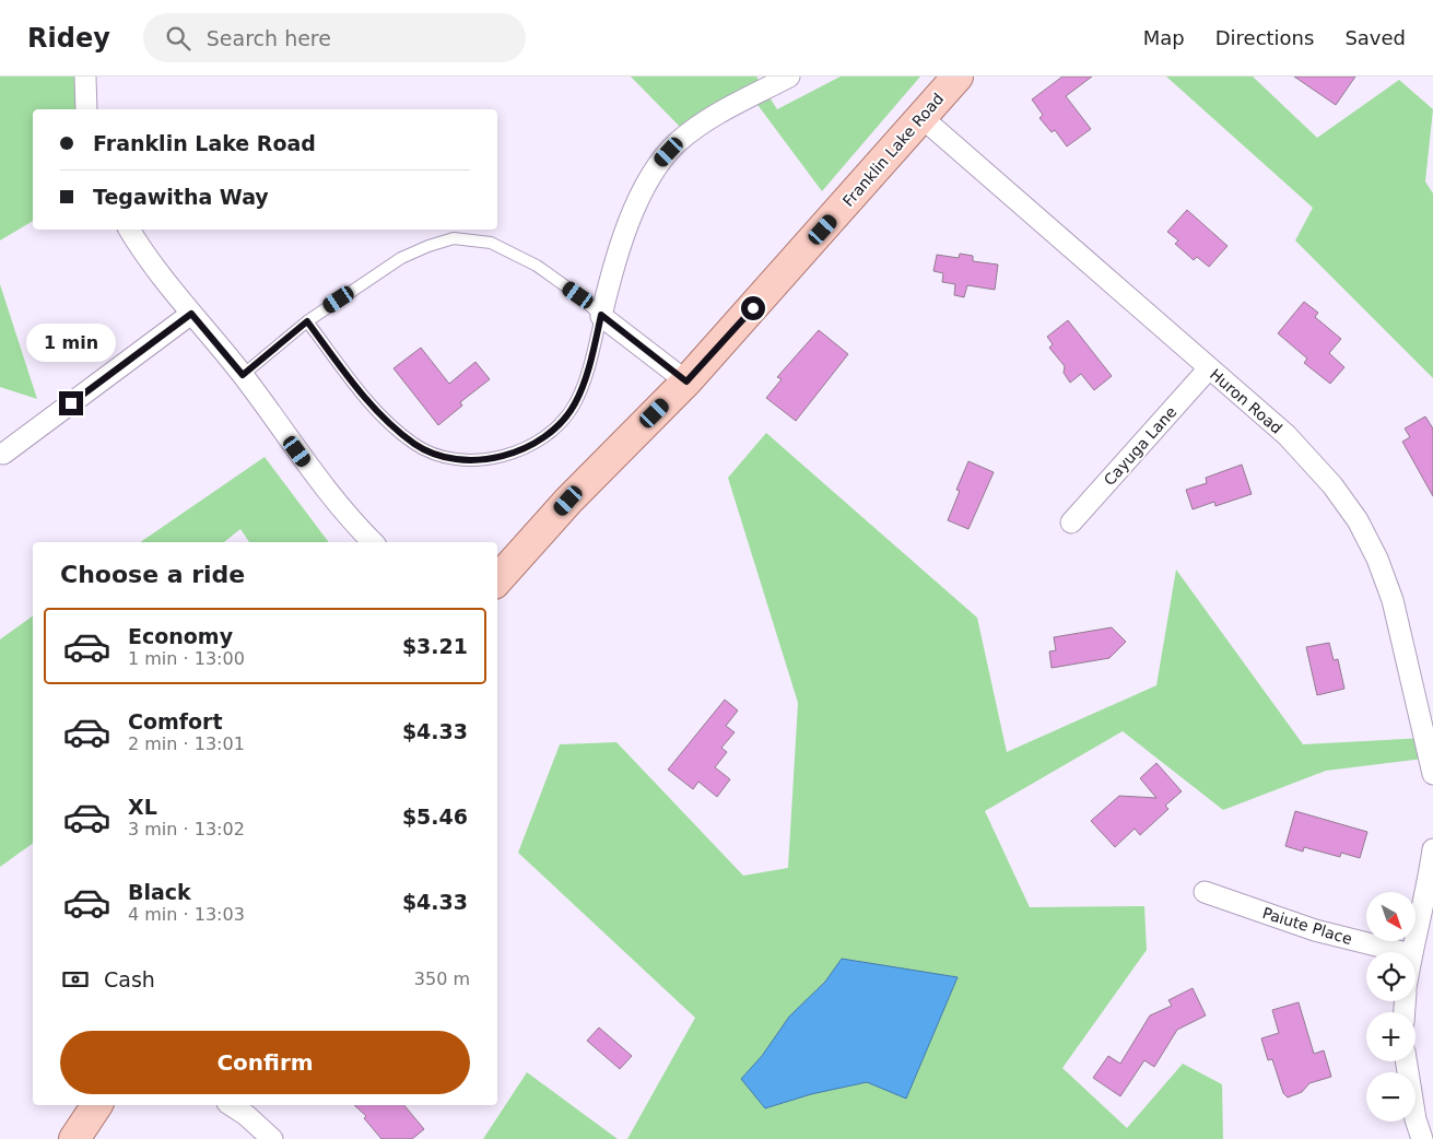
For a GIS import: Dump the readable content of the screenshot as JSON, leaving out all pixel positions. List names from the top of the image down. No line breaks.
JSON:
{"streets":{"main road":["Franklin Lake Road"],"street":["Huron Road","Cayuga Lane","Paiute Place"]},"crossings":[["Franklin Lake Road","Huron Road"],["Huron Road","Cayuga Lane"]],"north":"bottom right","page":{"header":"Ridey","search":"Search here","nav":["Map","Directions","Saved"],"banner":["Franklin Lake Road","Tegawitha Way"],"bubble":"1 min","heading":"Choose a ride","list":[{"name":"Economy","note":"1 min · 13:00","value":"$3.21"},{"name":"Comfort","note":"2 min · 13:01","value":"$4.33"},{"name":"XL","note":"3 min · 13:02","value":"$5.46"},{"name":"Black","note":"4 min · 13:03","value":"$4.33"}],"map_buttons":["+","−"],"pay":["Cash","350 m"],"buttons":"Confirm"}}
